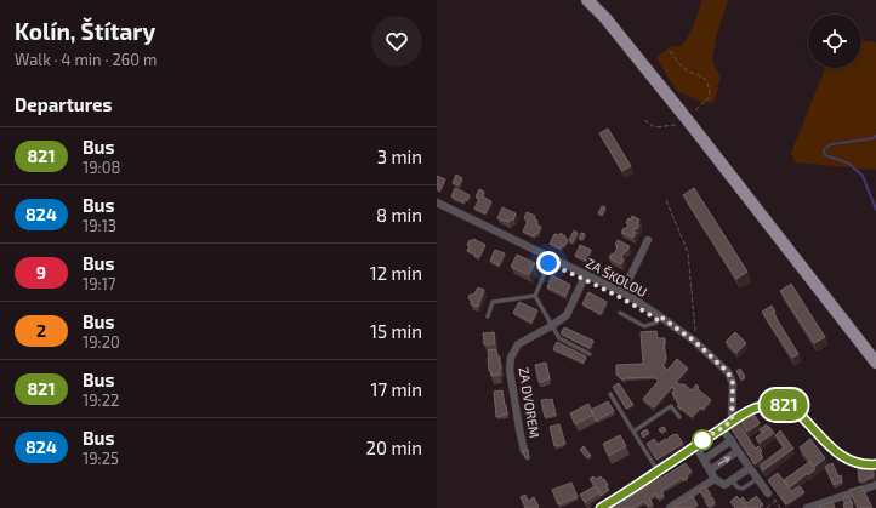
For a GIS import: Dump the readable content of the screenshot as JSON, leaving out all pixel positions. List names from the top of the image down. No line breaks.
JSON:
{"streets":{"street":["ZA ŠKOLOU","ZA DVOREM"]},"crossings":[["ZA ŠKOLOU","ZA DVOREM"]],"lines":["bus line 821"],"page":{"heading":[["Kolín, Štítary","Walk · 4 min · 260 m"],"Departures"],"on_map":"821","list":[{"mark":"821","name":"Bus","note":"19:08","value":"3 min"},{"mark":"824","name":"Bus","note":"19:13","value":"8 min"},{"mark":"9","name":"Bus","note":"19:17","value":"12 min"},{"mark":"2","name":"Bus","note":"19:20","value":"15 min"},{"mark":"821","name":"Bus","note":"19:22","value":"17 min"},{"mark":"824","name":"Bus","note":"19:25","value":"20 min"}]}}
